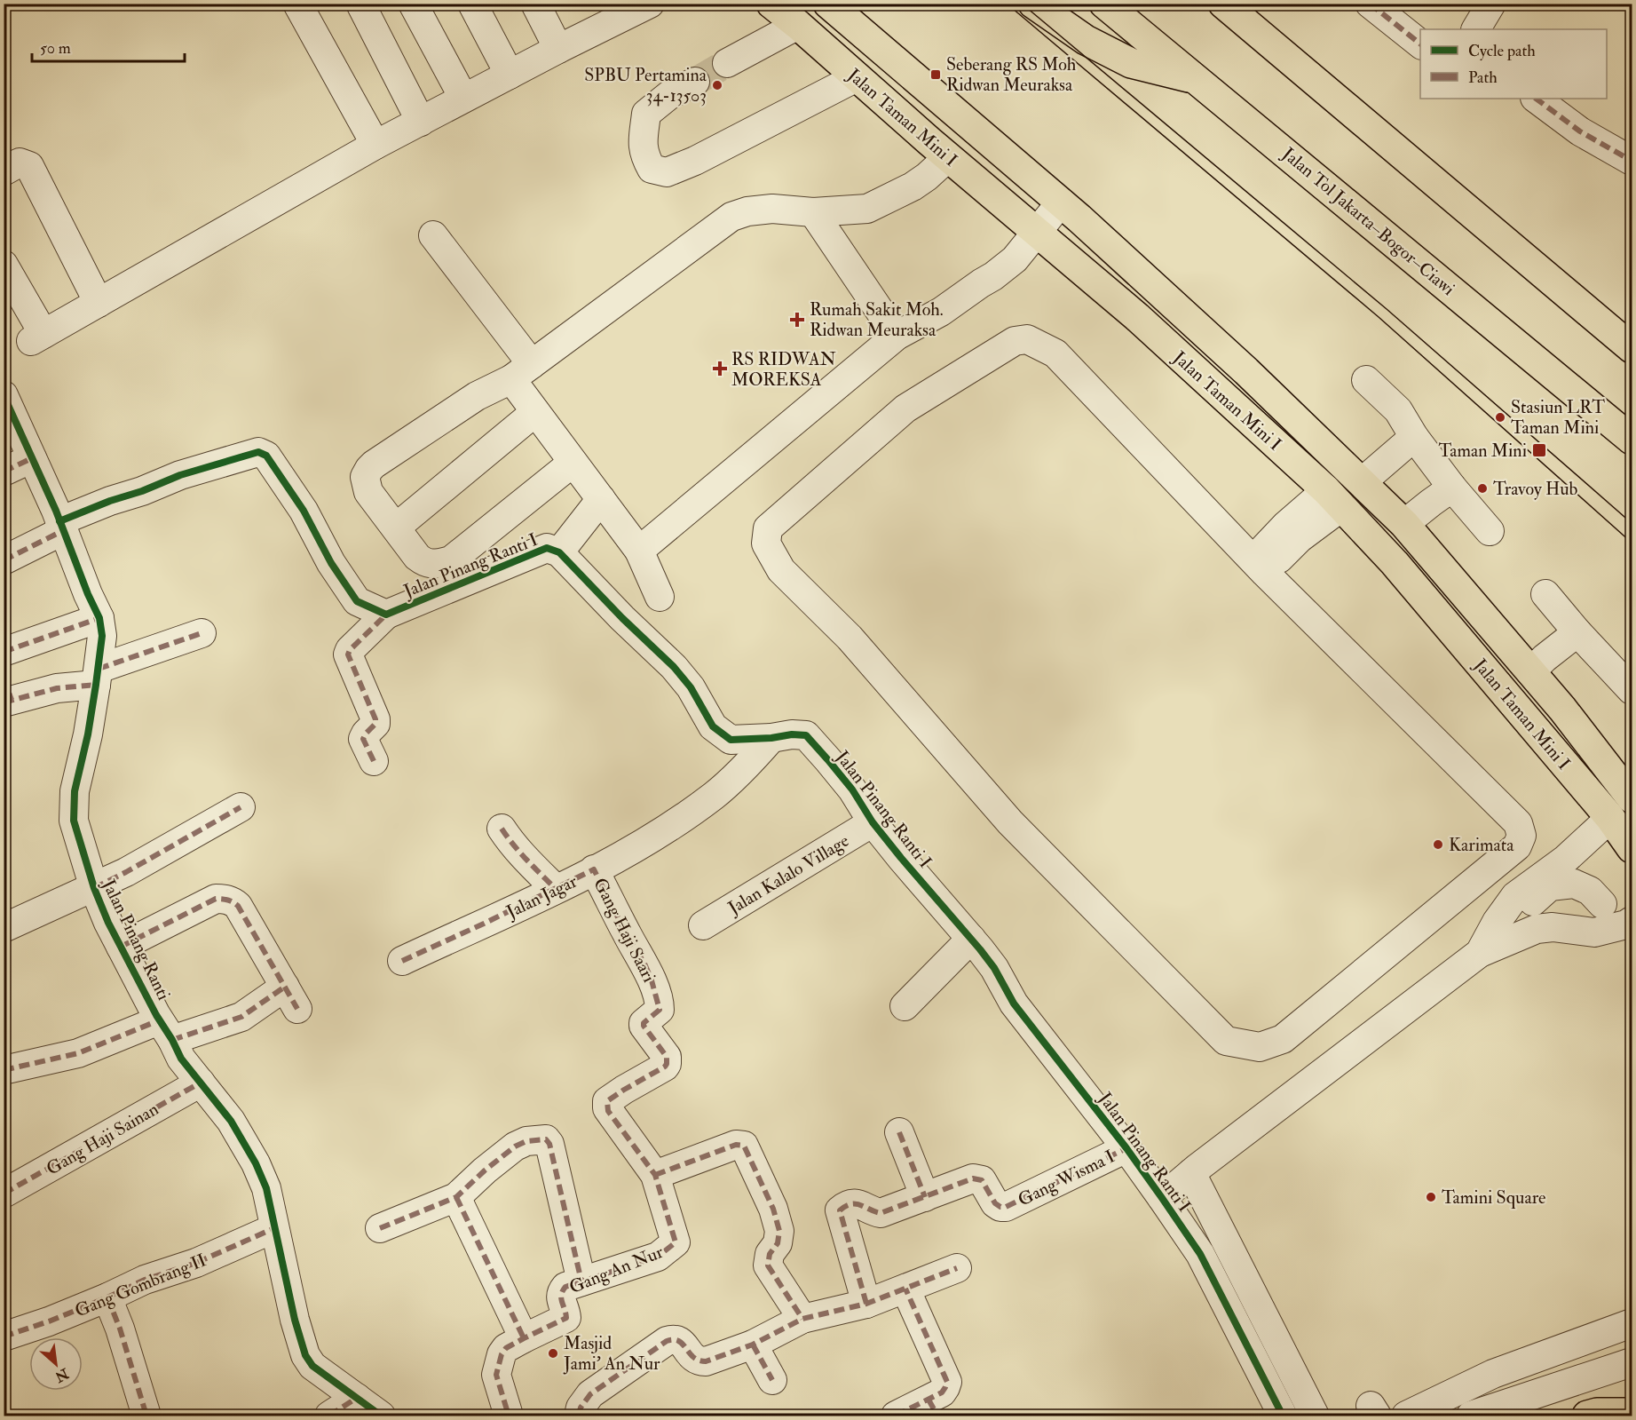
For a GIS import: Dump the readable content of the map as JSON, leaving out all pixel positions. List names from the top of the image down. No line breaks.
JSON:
{"streets":{"main road":["Jalan Taman Mini I","Jalan Tol Jakarta–Bogor–Ciawi"],"street":["Jalan Pinang Ranti I","Jalan Kalalo Village","Jalan Jagar","Gang Haji Saari","Jalan Pinang Ranti","Gang Haji Sainan","Gang Wisma I","Gang An Nur","Gang Gombrang II"]},"crossings":[["Jalan Pinang Ranti I","Jalan Kalalo Village"],["Jalan Pinang Ranti I","Jalan Jagar"],["Jalan Pinang Ranti I","Gang Wisma I"],["Jalan Jagar","Gang Haji Saari"],["Gang Haji Saari","Gang An Nur"],["Jalan Pinang Ranti","Gang Haji Sainan"],["Jalan Pinang Ranti","Gang Gombrang II"]],"places":{"transit":["Seberang RS Moh Ridwan Meuraksa","Taman Mini"],"other":["SPBU Pertamina 34-13503","Stasiun LRT Taman Mini","Travoy Hub","Karimata","Tamini Square","Masjid Jami' An Nur"],"health":["Rumah Sakit Moh. Ridwan Meuraksa","RS RIDWAN MOREKSA"]},"legend":["Cycle path","Path"],"scale_bar":"50 m","north":"bottom right"}
